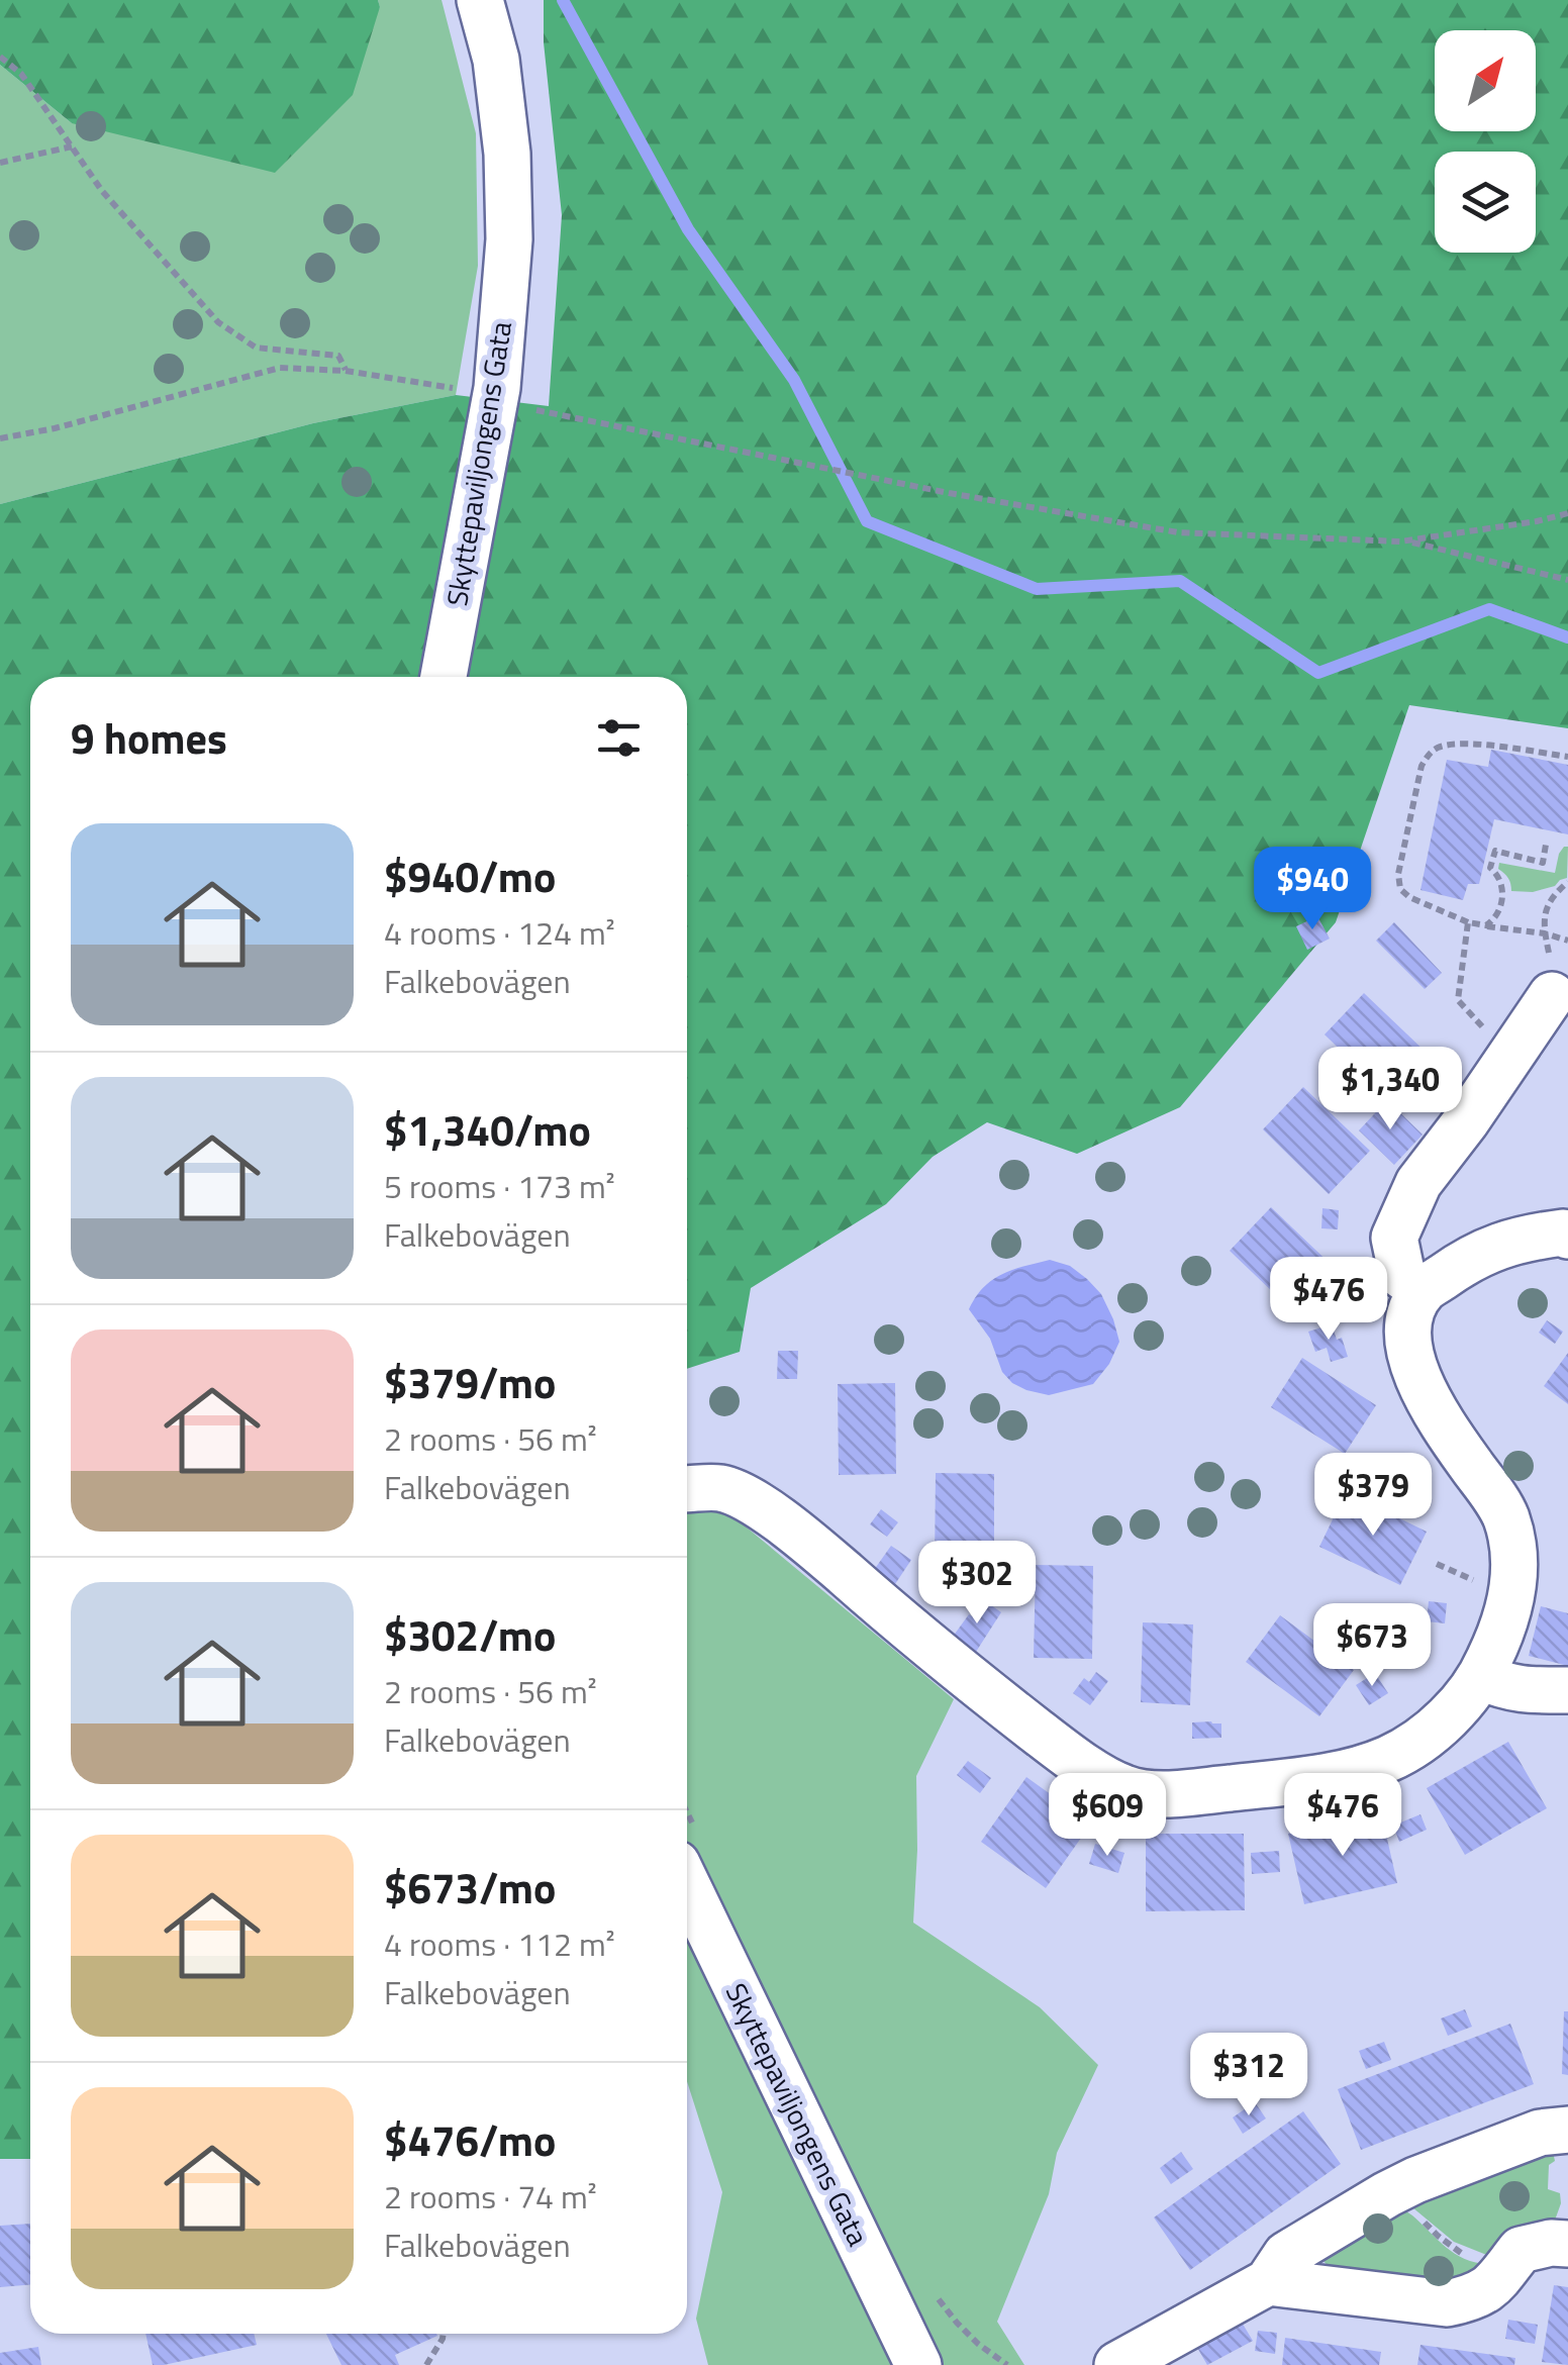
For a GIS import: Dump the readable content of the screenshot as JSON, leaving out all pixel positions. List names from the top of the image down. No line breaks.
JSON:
{"streets":{"street":["Skyttepaviljongens Gata"]},"north":"top right","page":{"heading":"9 homes","list":[{"name":"$940/mo","note":"4 rooms · 124 m² · Falkebovägen"},{"name":"$1,340/mo","note":"5 rooms · 173 m² · Falkebovägen"},{"name":"$379/mo","note":"2 rooms · 56 m² · Falkebovägen"},{"name":"$302/mo","note":"2 rooms · 56 m² · Falkebovägen"},{"name":"$673/mo","note":"4 rooms · 112 m² · Falkebovägen"},{"name":"$476/mo","note":"2 rooms · 74 m² · Falkebovägen"}],"price":["$940","$1,340","$476","$379","$302","$673","$609","$476","$312"]}}
